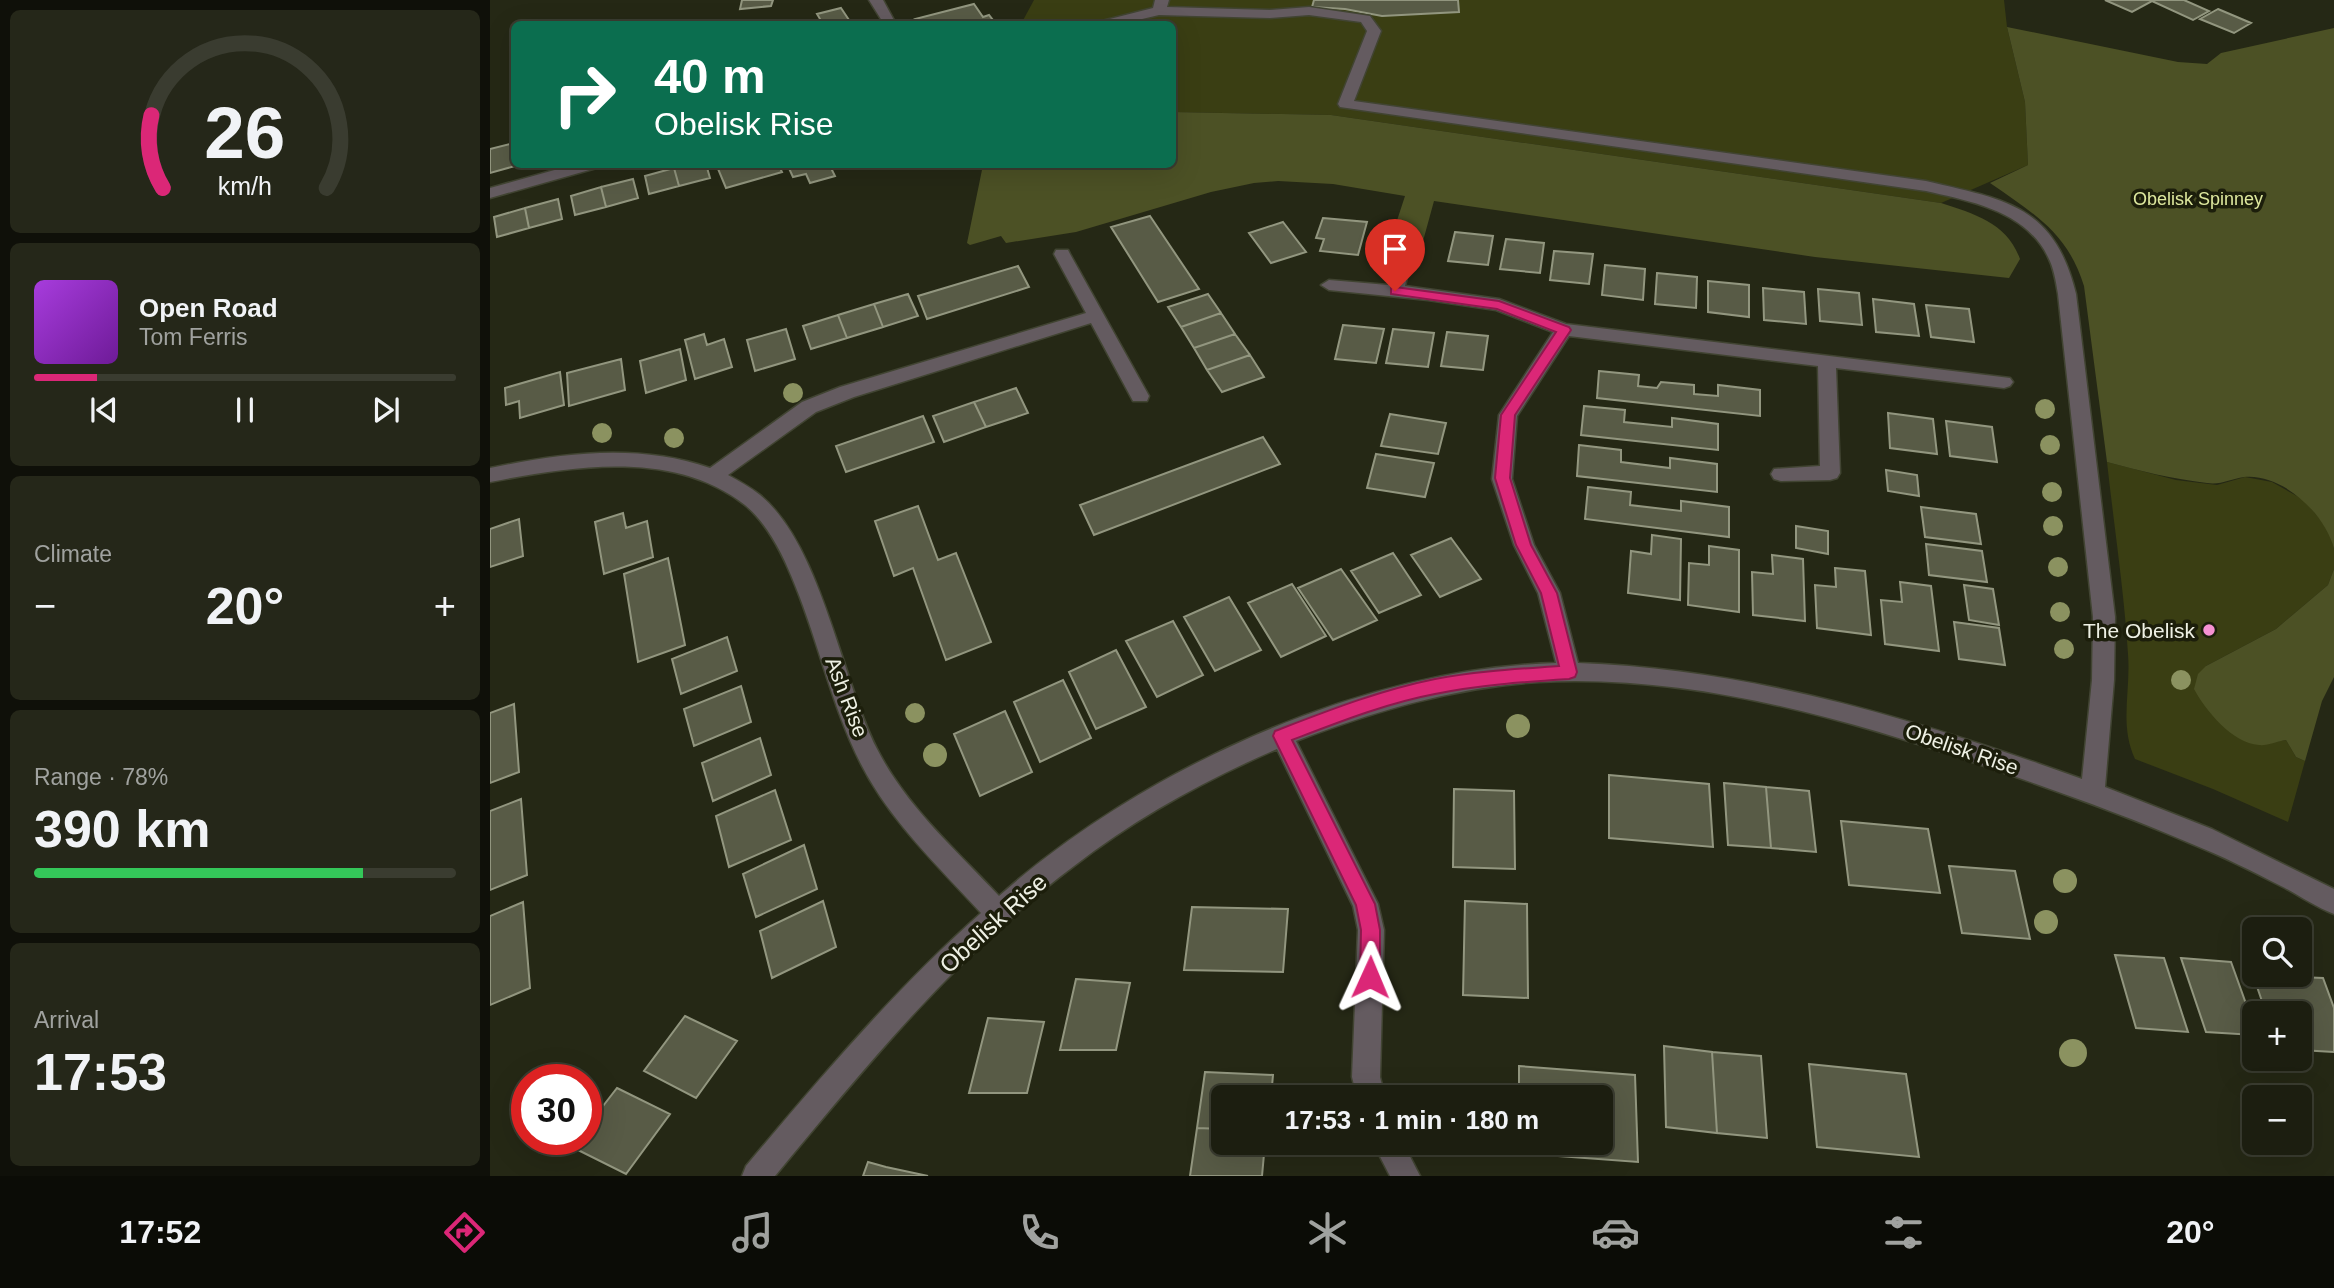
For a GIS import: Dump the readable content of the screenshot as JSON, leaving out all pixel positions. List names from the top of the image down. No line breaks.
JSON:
{"streets":{"street":["Ash Rise","Obelisk Rise"]},"crossings":[["Ash Rise","Obelisk Rise"]],"parks":["Obelisk Spinney"],"places":["The Obelisk"],"page":{"turn":["40 m","Obelisk Rise"],"song":["Open Road","Tom Ferris"],"tile":["Climate",["Range · 78%","390 km"],["Arrival","17:53"]],"heat":["−","20°","+"],"map_buttons":["+","−"],"limit":"30","trip":"17:53 · 1 min · 180 m","tabs":["17:52","20°"],"gauge":["26","km/h"]}}
